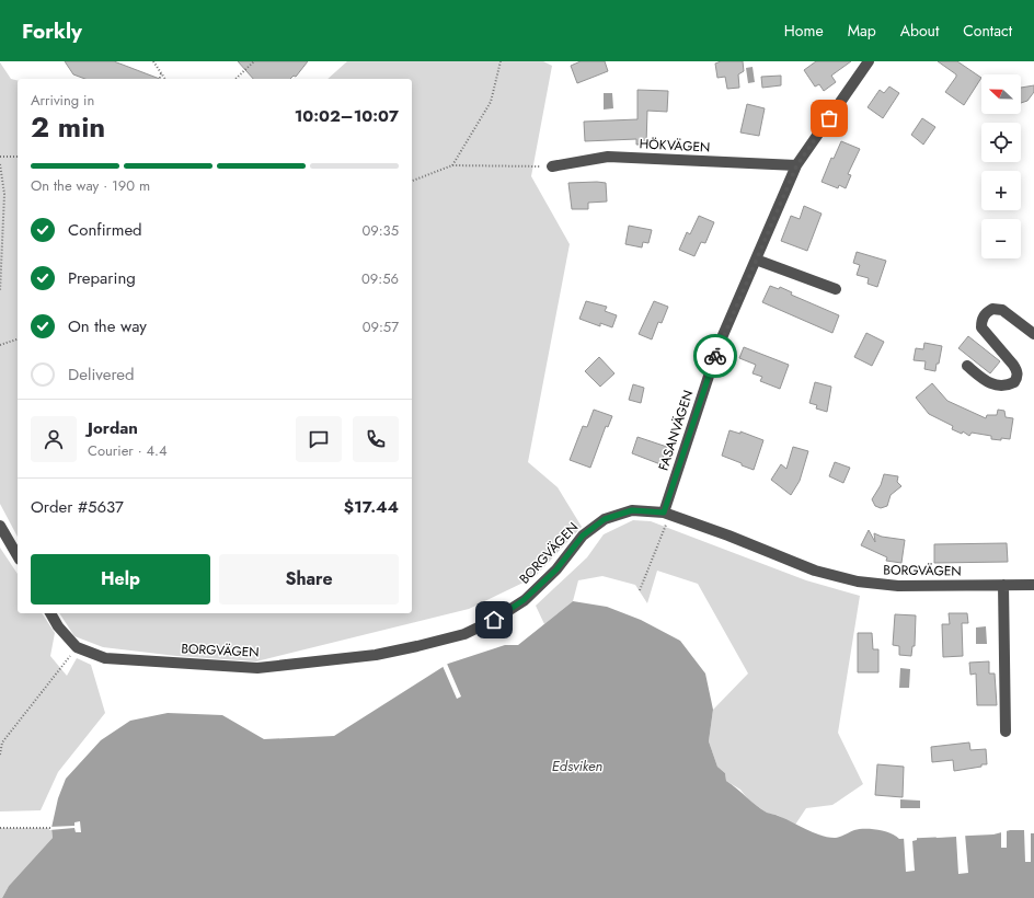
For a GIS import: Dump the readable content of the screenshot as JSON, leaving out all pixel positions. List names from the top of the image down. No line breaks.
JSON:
{"streets":{"street":["HÖKVÄGEN","FASANVÄGEN","BORGVÄGEN"]},"crossings":[["HÖKVÄGEN","FASANVÄGEN"],["FASANVÄGEN","BORGVÄGEN"]],"water":["Edsviken"],"north":"left","page":{"header":"Forkly","nav":["Home","Map","About","Contact"],"map_buttons":["+","−"],"heading":["2 min","Arriving in","10:02–10:07"],"panel":["Jordan","Courier · 4.4","Order #5637","$17.44"],"bar":"On the way · 190 m","list":[["Confirmed","09:35"],["Preparing","09:56"],["On the way","09:57"],"Delivered"],"buttons":["Help","Share"]}}
